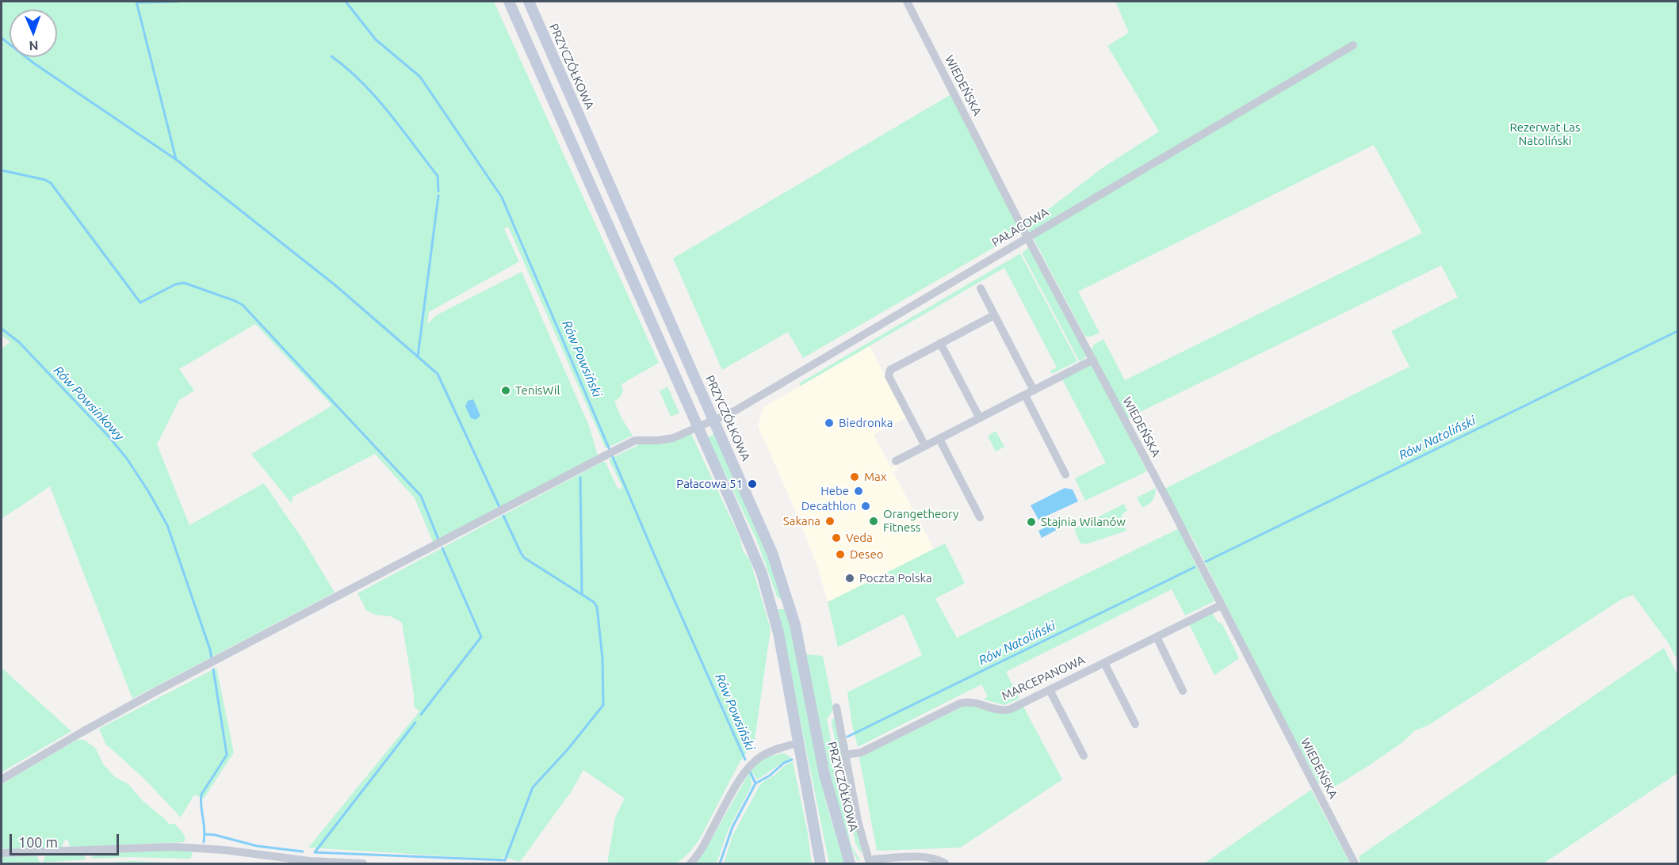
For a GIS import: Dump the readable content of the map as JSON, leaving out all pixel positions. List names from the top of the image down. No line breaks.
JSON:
{"streets":{"main road":["PRZYCZÓŁKOWA"],"street":["WIEDEŃSKA","PAŁACOWA","MARCEPANOWA"]},"crossings":[["PRZYCZÓŁKOWA","PAŁACOWA"],["PRZYCZÓŁKOWA","MARCEPANOWA"],["WIEDEŃSKA","PAŁACOWA"],["WIEDEŃSKA","MARCEPANOWA"]],"water":["Rów Powsiński","Rów Powsinkowy","Rów Natoliński"],"parks":["Rezerwat Las Natoliński"],"places":["TenisWil","Biedronka","Max","Pałacowa 51","Hebe","Decathlon","Sakana","Orangetheory Fitness","Stajnia Wilanów","Veda","Deseo","Poczta Polska"],"scale_bar":"100 m","north":"bottom"}
